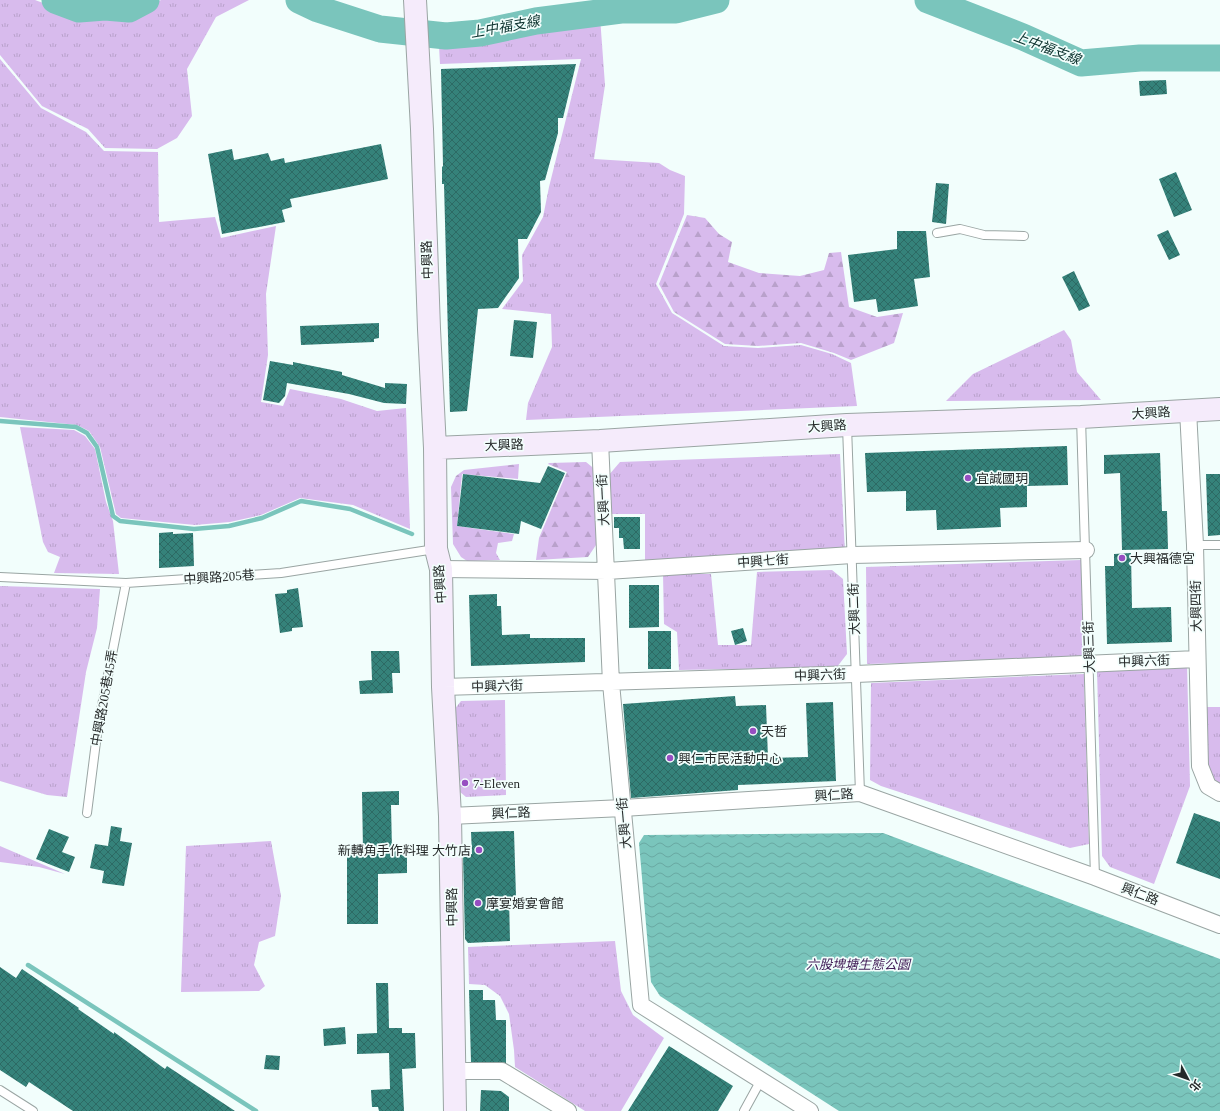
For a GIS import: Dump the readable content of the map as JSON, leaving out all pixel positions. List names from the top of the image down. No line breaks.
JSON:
{"streets":{"street":["中興路","大興路","大興一街","中興七街","大興四街","中興六街","興仁路"],"lane":["中興路205巷","大興二街","大興三街","中興路205巷45弄"]},"crossings":[["中興路","大興路"],["中興路","中興七街"],["中興路","中興路205巷"],["中興路","中興六街"],["中興路","興仁路"],["大興路","大興一街"],["大興路","大興四街"],["大興路","大興二街"],["大興路","大興三街"],["大興一街","中興七街"],["大興一街","中興六街"],["大興一街","興仁路"],["中興七街","中興路205巷"],["中興七街","大興二街"],["中興七街","大興三街"],["中興路205巷","中興路205巷45弄"],["大興四街","中興六街"],["大興二街","中興六街"],["大興二街","興仁路"],["大興三街","中興六街"],["大興三街","興仁路"]],"water":["上中福支線"],"parks":["六股埤塘生態公園"],"places":["宜誠國玥","大興福德宮","天哲","興仁市民活動中心","7-Eleven","新轉角手作料理 大竹店","摩宴婚宴會館"],"north":"bottom right"}
